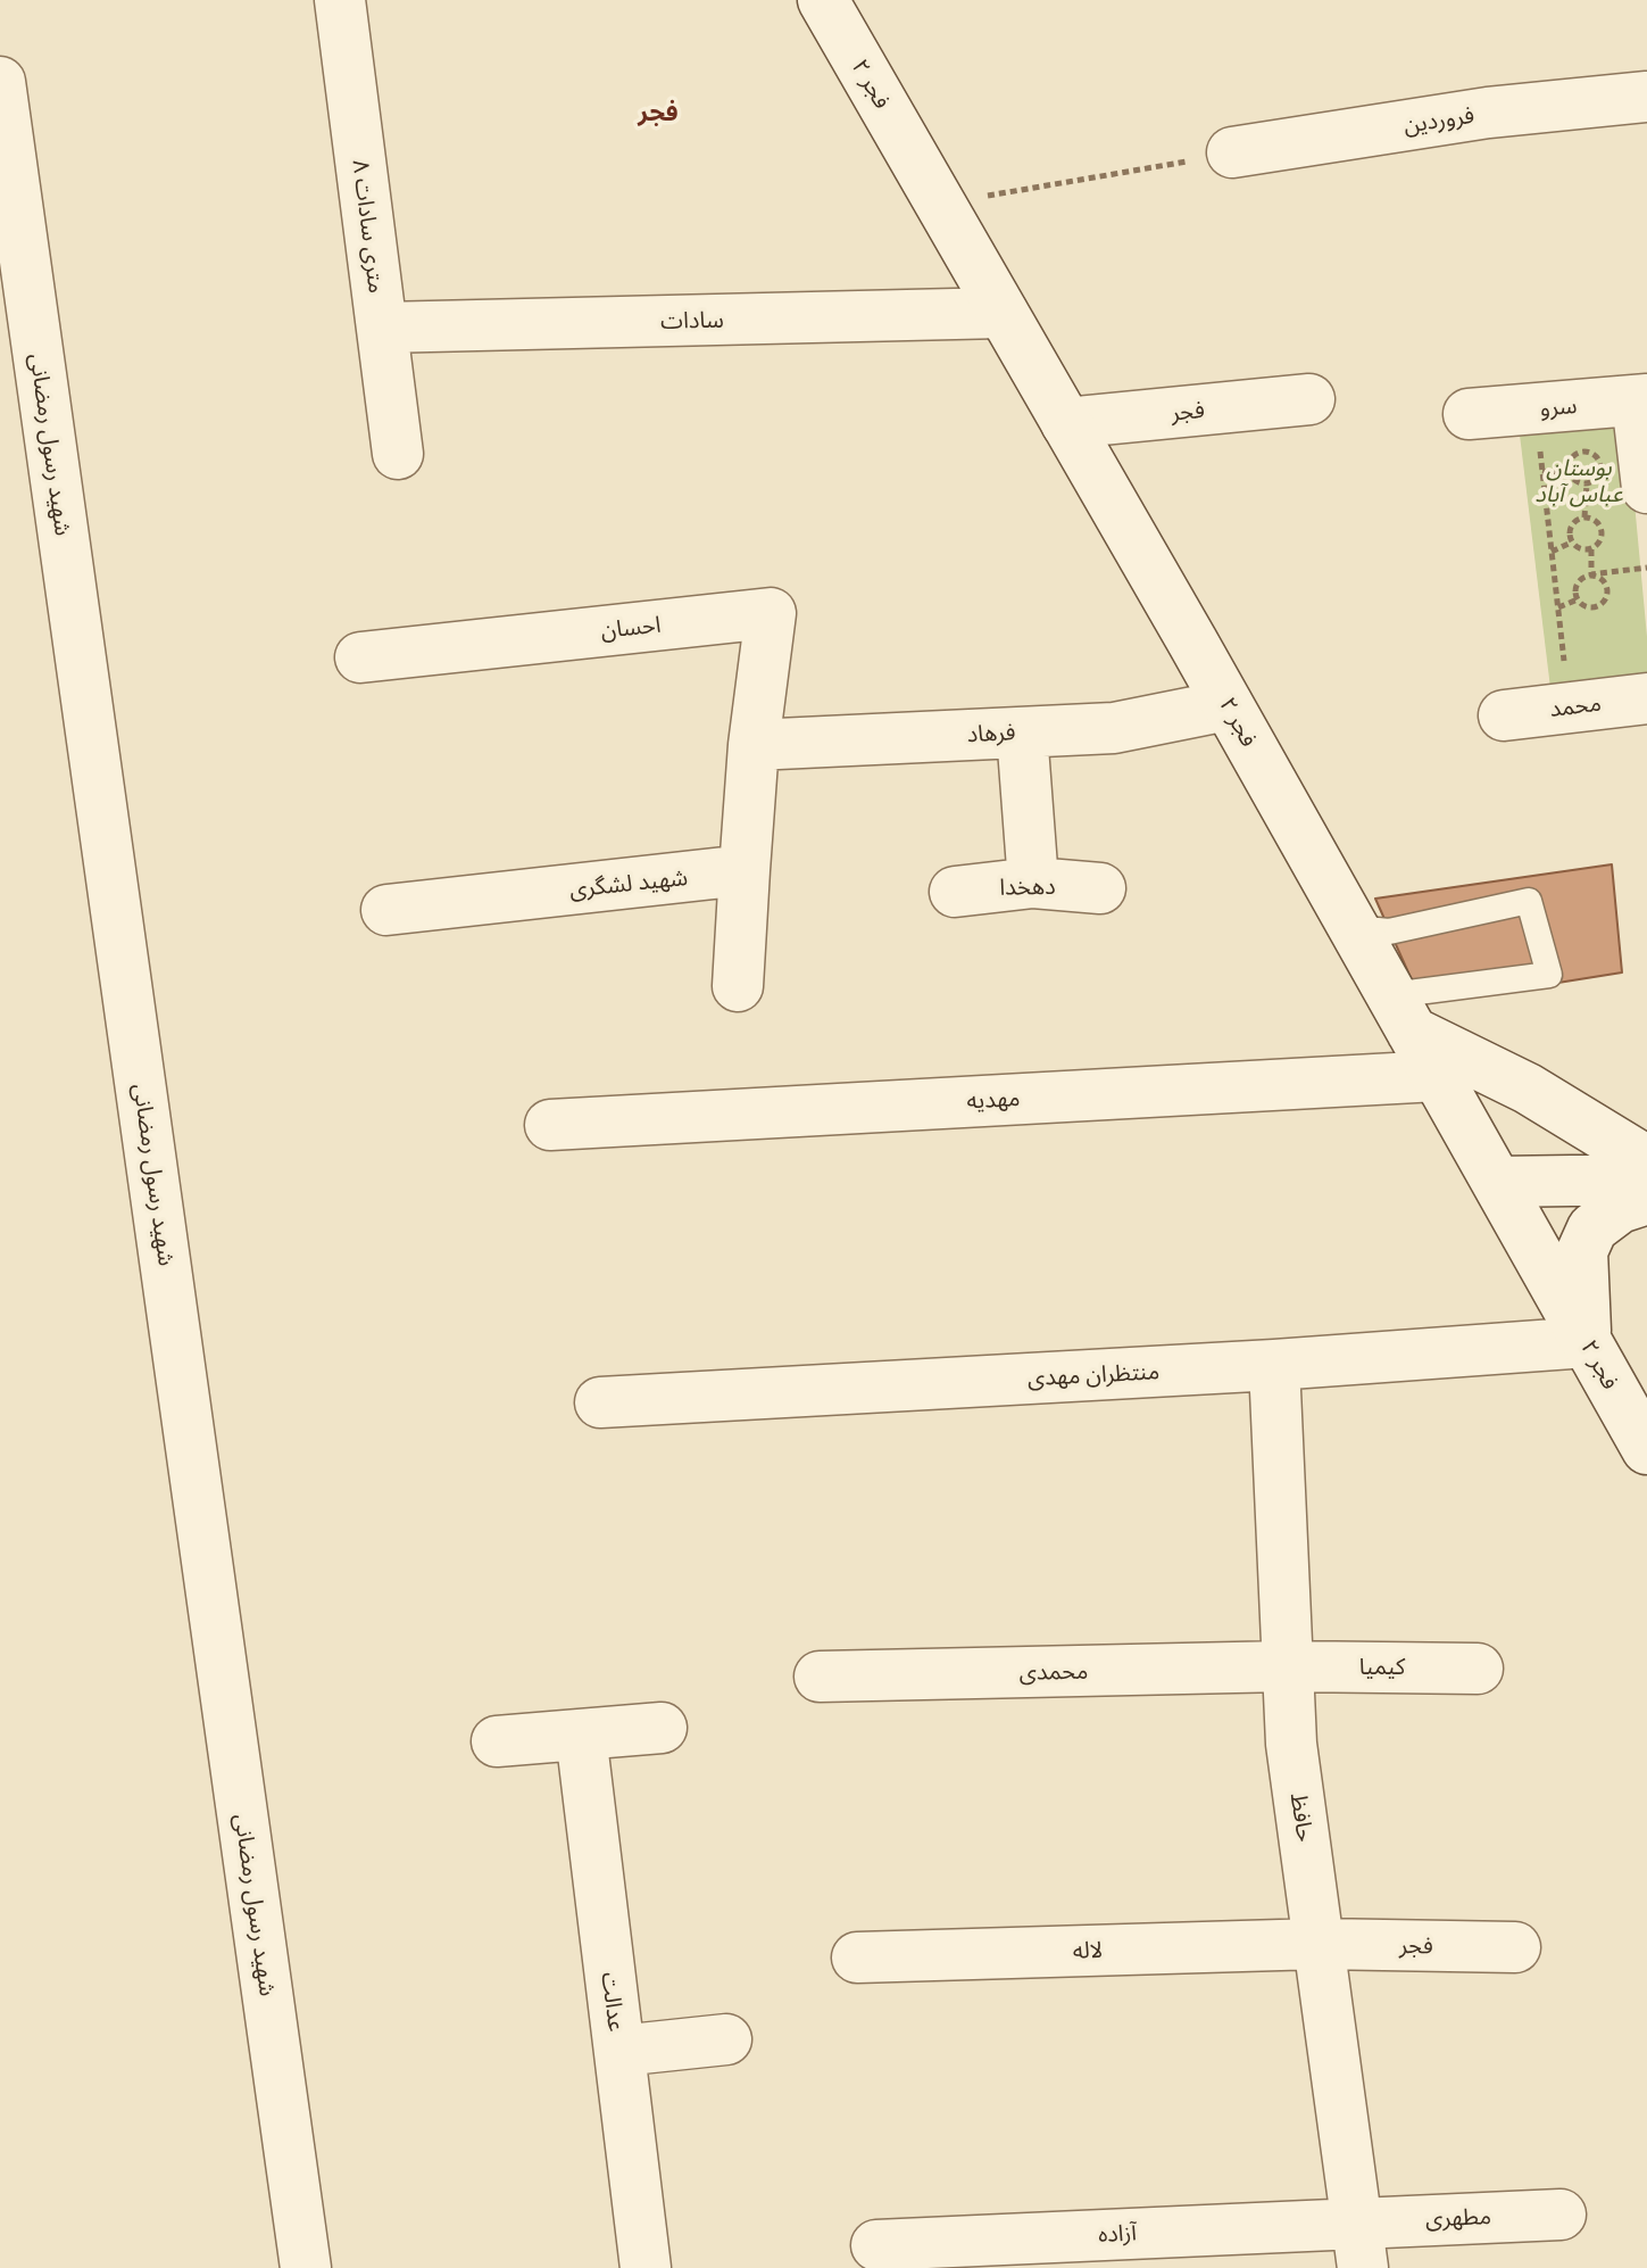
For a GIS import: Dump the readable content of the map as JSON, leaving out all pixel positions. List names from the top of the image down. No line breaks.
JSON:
{"streets":{"street":["فجر ۲","فروردین","۸ متری سادات","سادات","سرو","فجر","شهید رسول رمضانی","احسان","محمد","فرهاد","شهید لشگری","دهخدا","مهدیه","منتظران مهدی","کیمیا","محمدی","حافظ","لاله","عدالت","مطهری","آزاده"]},"crossings":[["فجر ۲","سادات"],["فجر ۲","فجر"],["فجر ۲","فرهاد"],["فجر ۲","مهدیه"],["فجر ۲","منتظران مهدی"],["۸ متری سادات","سادات"],["فجر","حافظ"],["فجر","لاله"],["احسان","فرهاد"],["منتظران مهدی","حافظ"],["کیمیا","محمدی"],["کیمیا","حافظ"],["محمدی","حافظ"],["حافظ","لاله"],["حافظ","مطهری"],["حافظ","آزاده"],["مطهری","آزاده"]],"districts":["فجر"],"parks":["بوستان عباس آباد"]}
